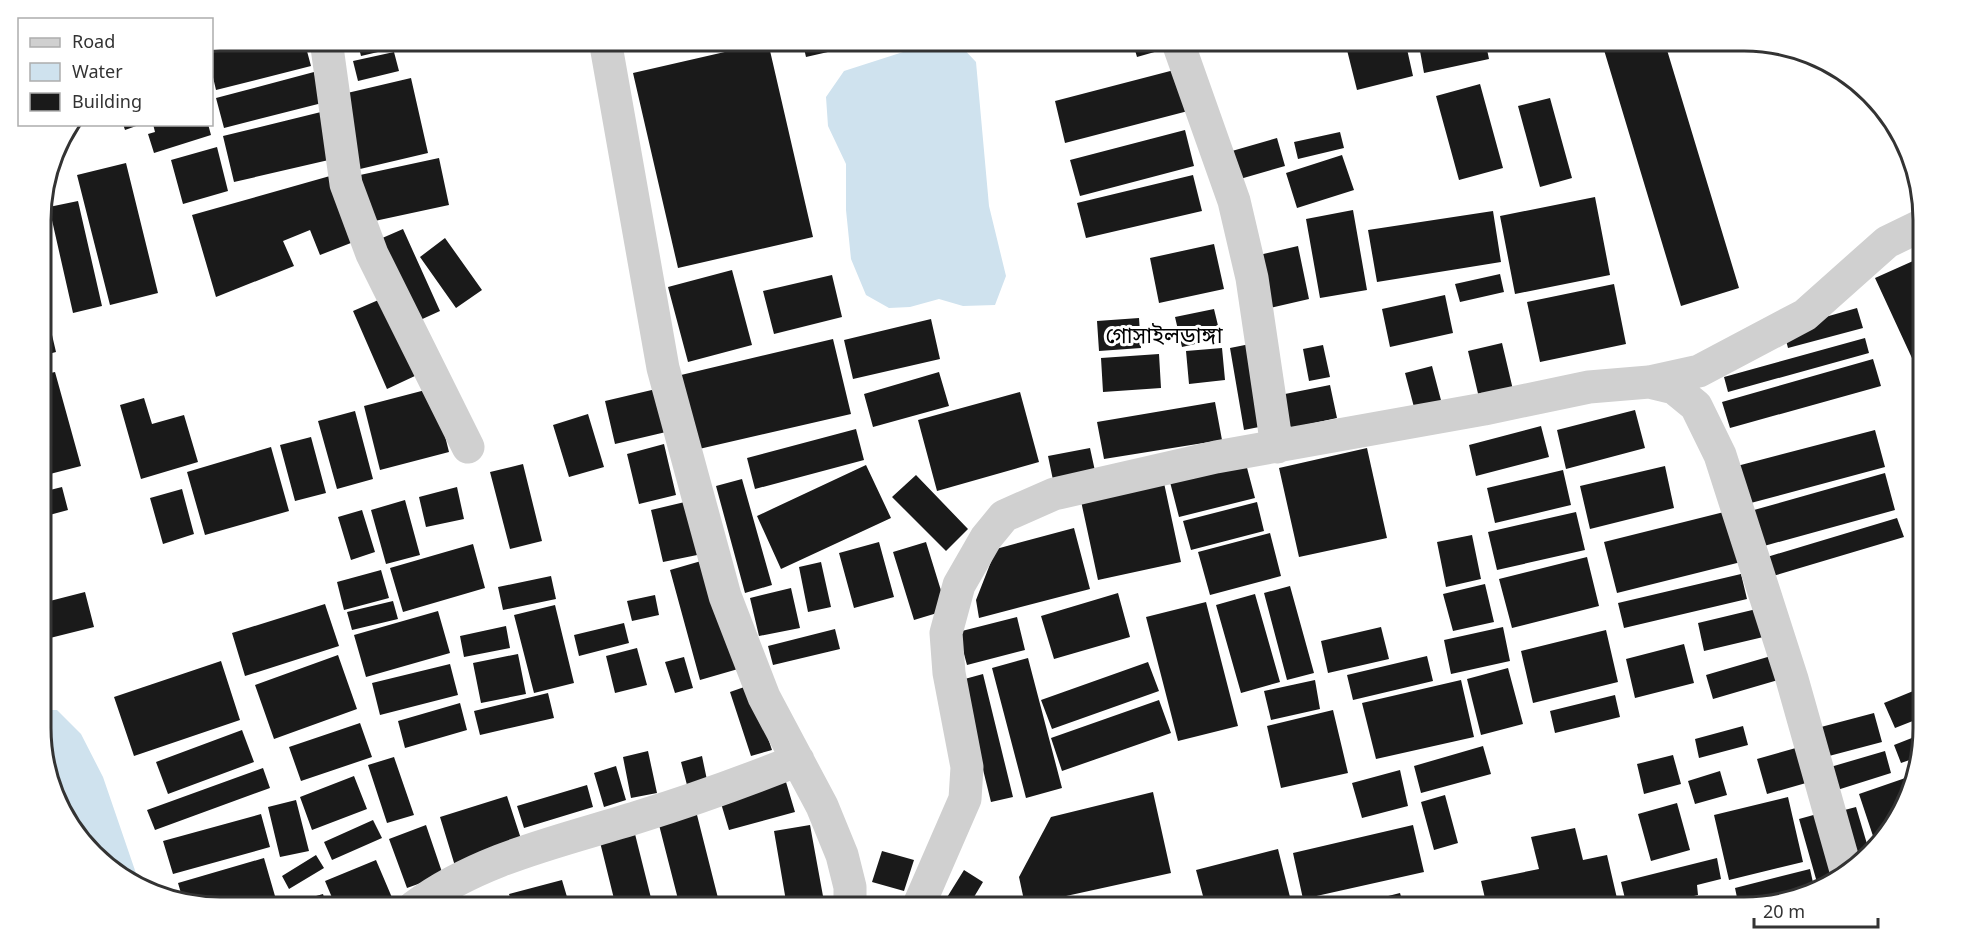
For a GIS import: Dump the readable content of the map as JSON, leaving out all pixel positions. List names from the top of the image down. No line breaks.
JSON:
{"districts":["গোসাইলডাঙ্গা"],"legend":["Road","Water","Building"],"scale_bar":"20 m"}
